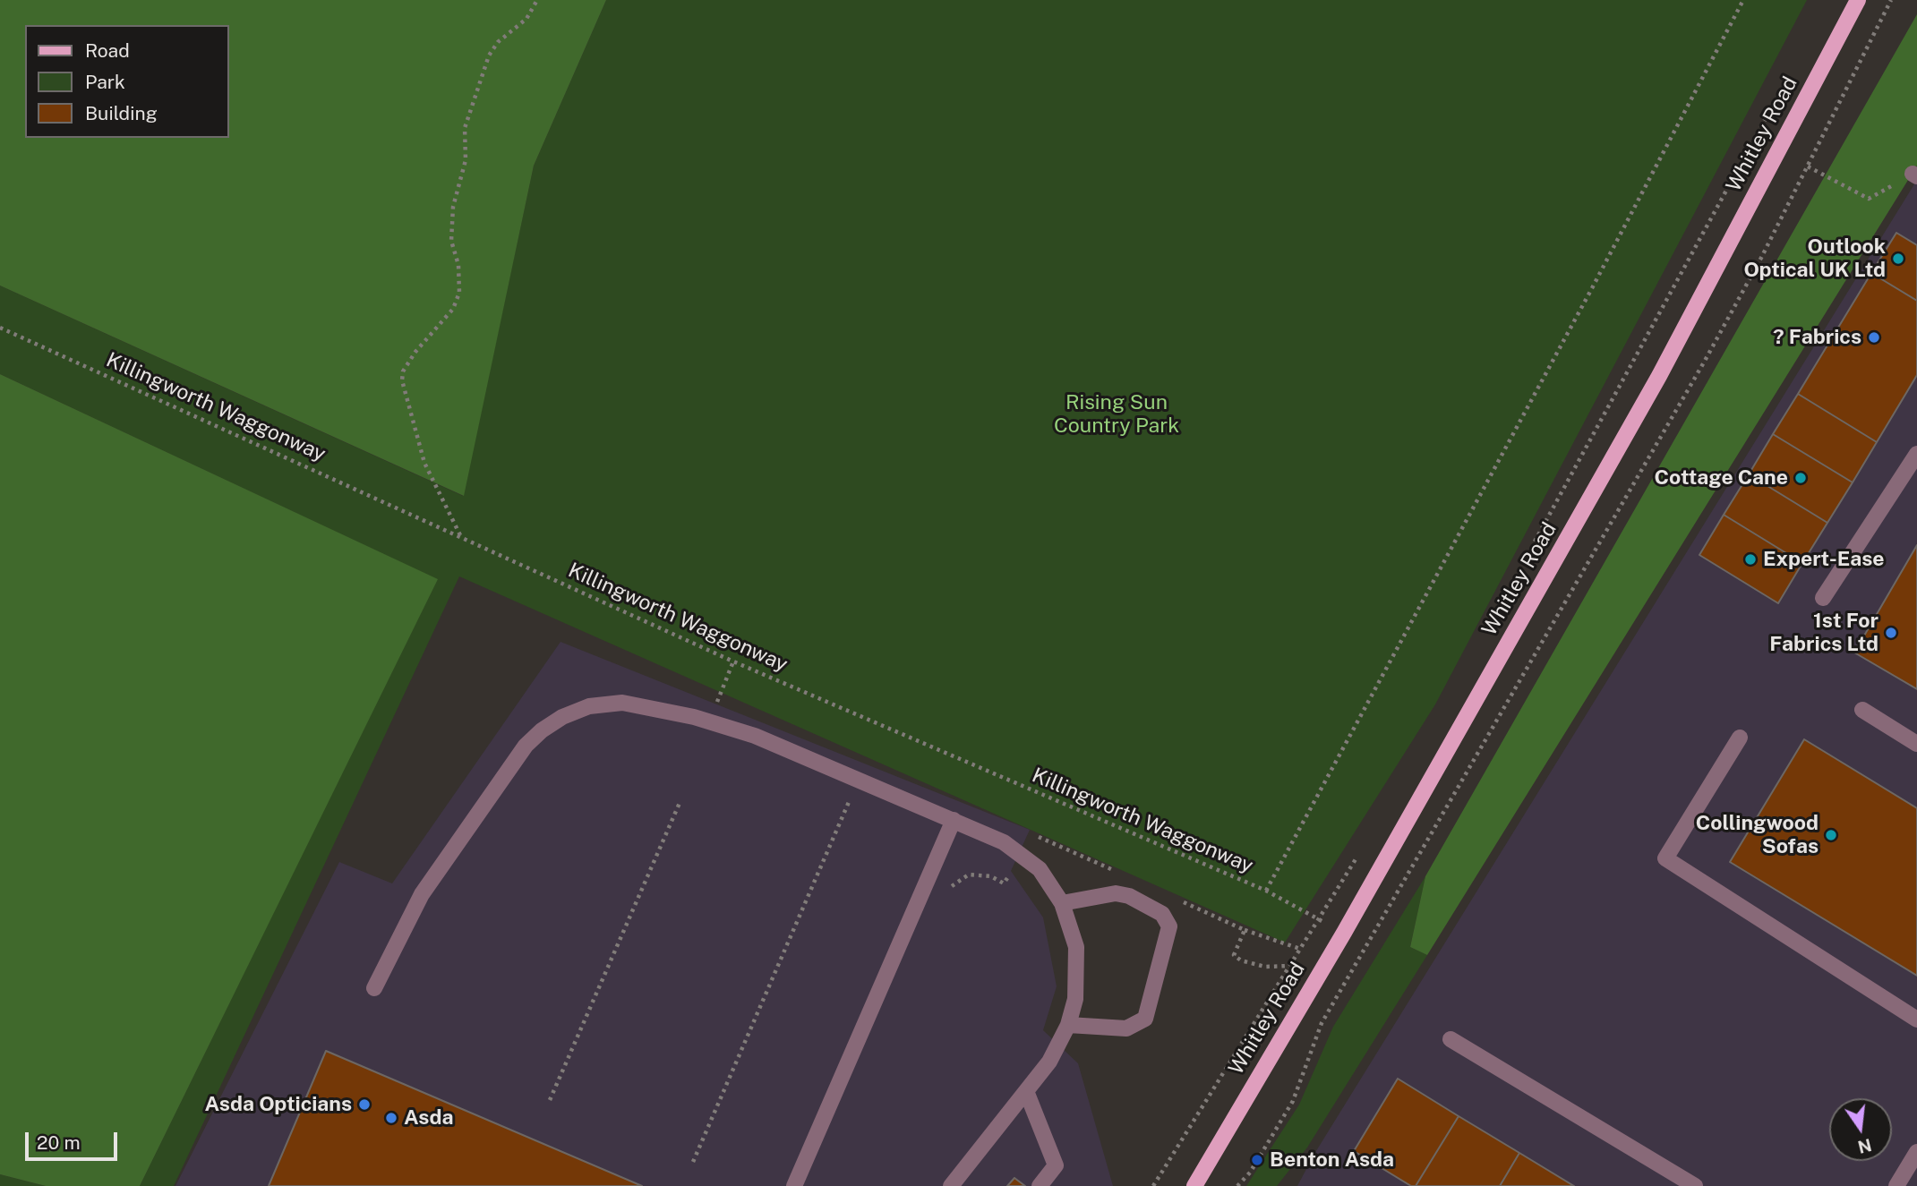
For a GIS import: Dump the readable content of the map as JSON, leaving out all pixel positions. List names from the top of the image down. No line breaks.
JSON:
{"streets":{"main road":["Whitley Road"],"path":["Killingworth Waggonway"]},"crossings":[["Whitley Road","Killingworth Waggonway"]],"parks":["Rising Sun Country Park"],"places":["Outlook Optical UK Ltd","? Fabrics","Cottage Cane","Expert-Ease","1st For Fabrics Ltd","Collingwood Sofas","Asda Opticians","Asda","Benton Asda"],"legend":["Road","Park","Building"],"scale_bar":"20 m","north":"bottom"}
